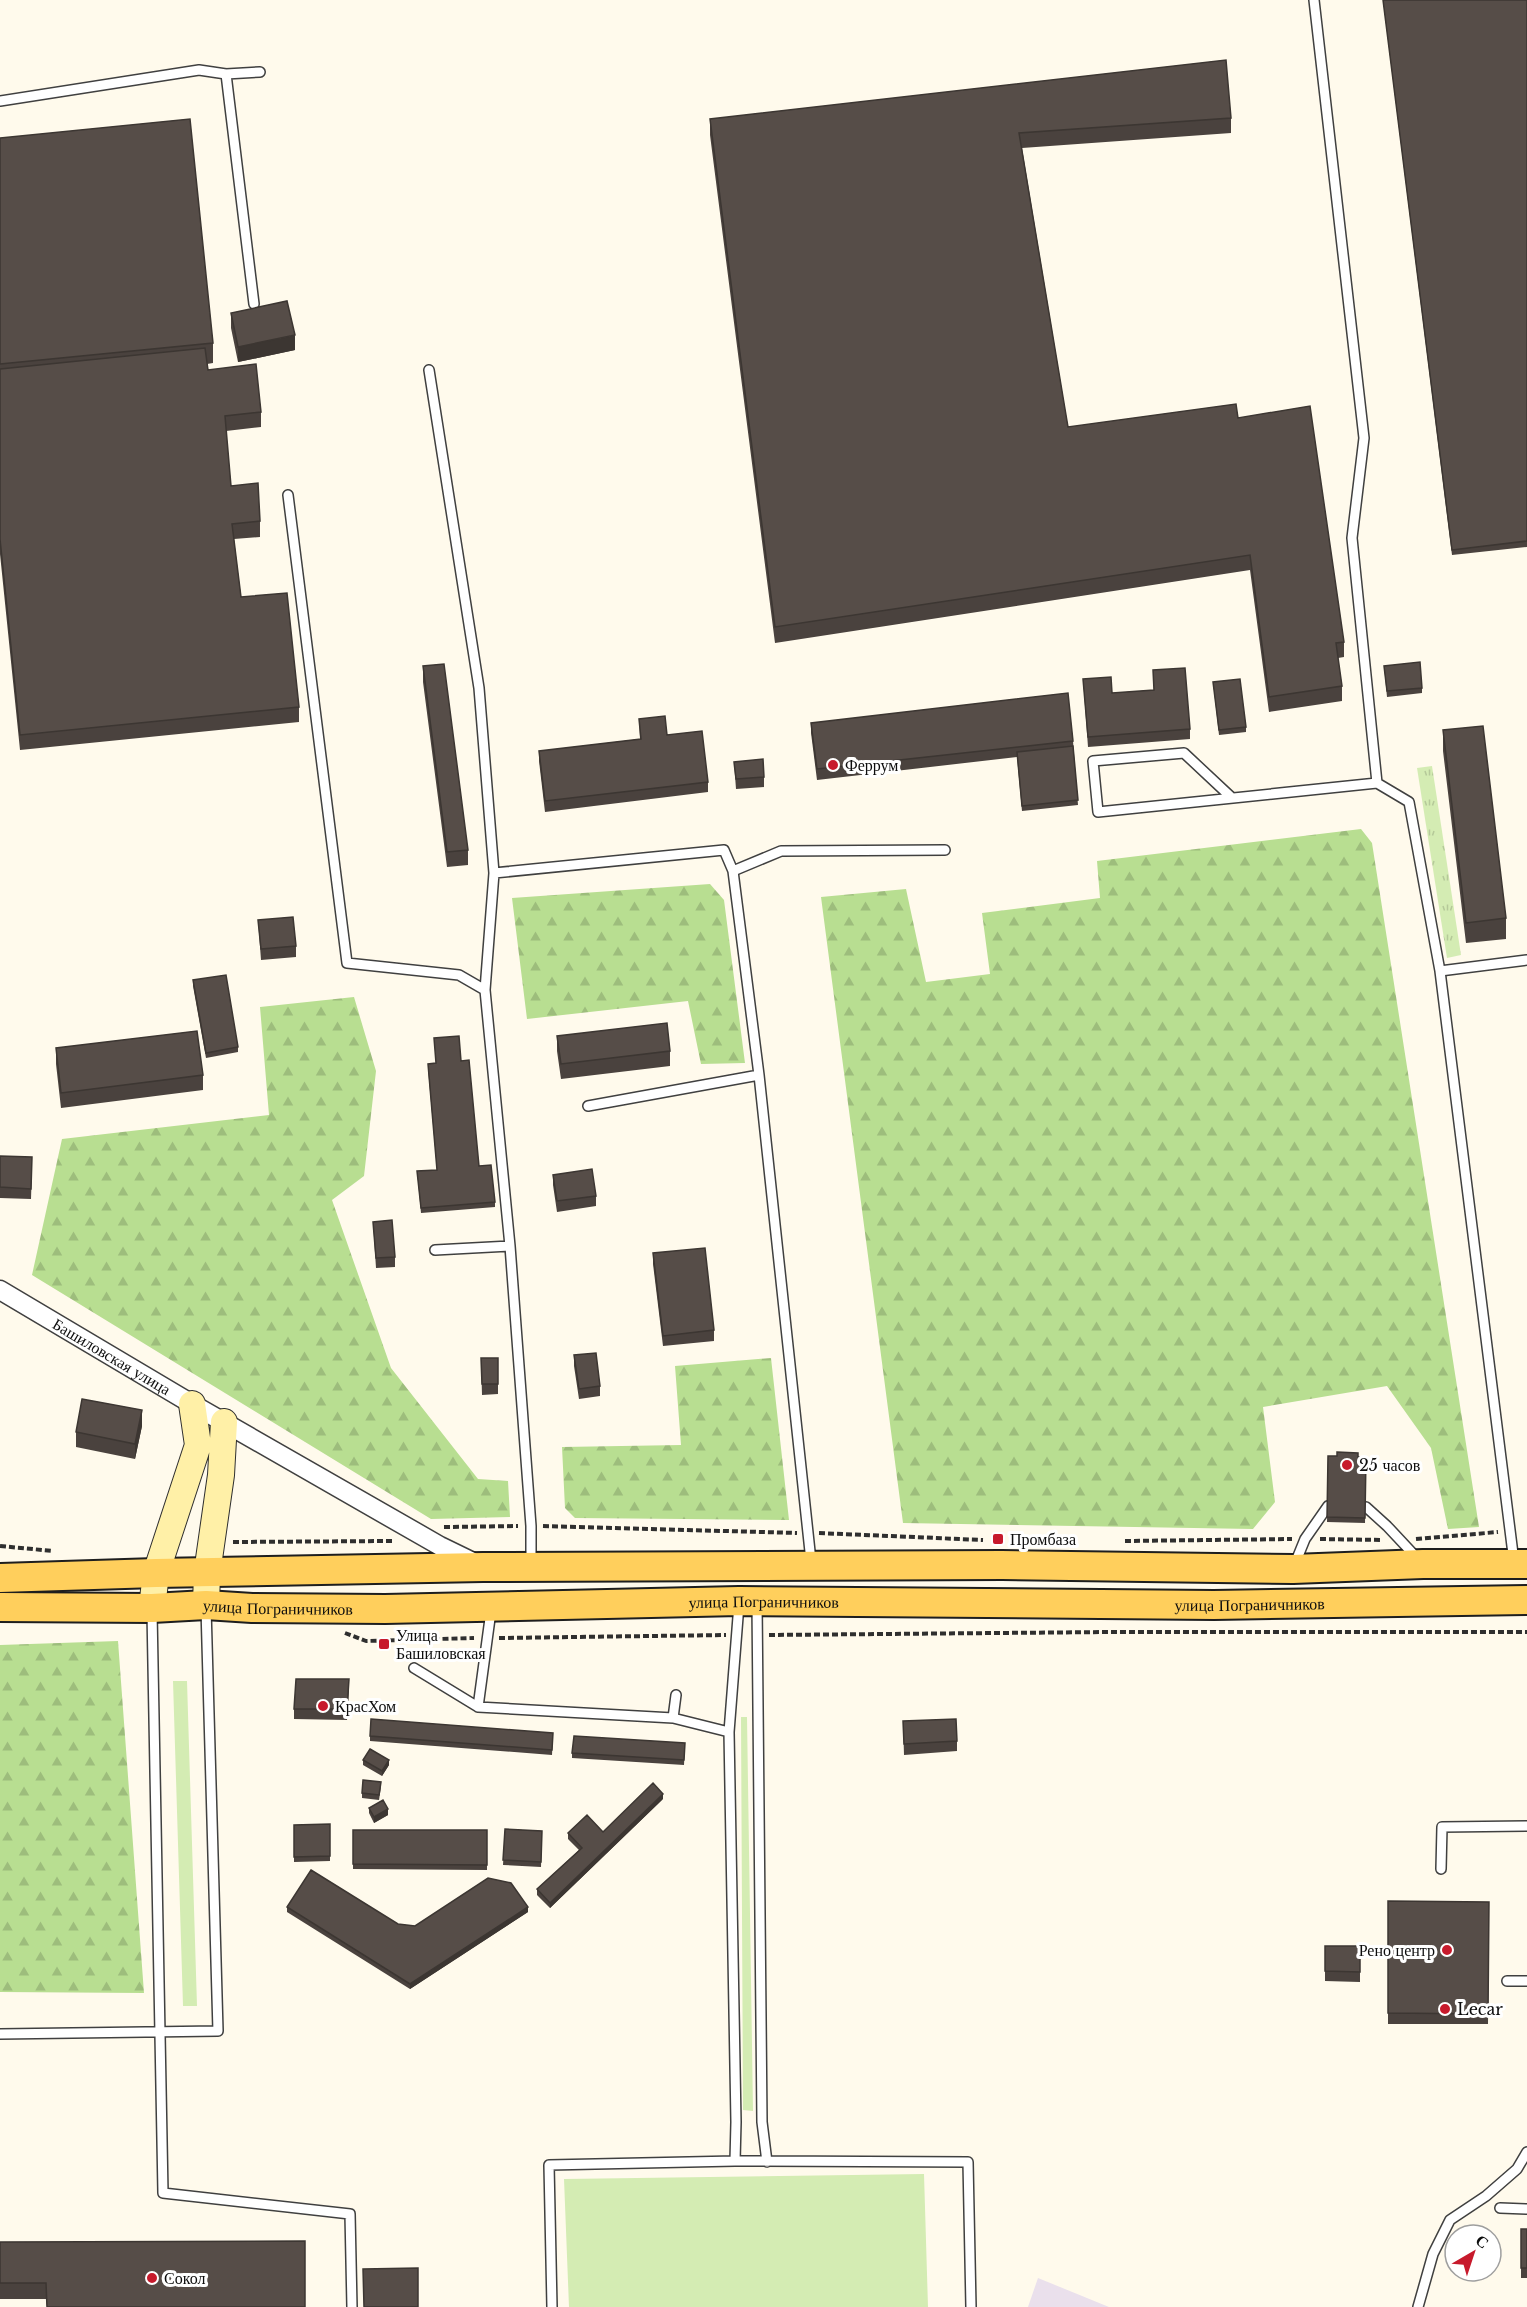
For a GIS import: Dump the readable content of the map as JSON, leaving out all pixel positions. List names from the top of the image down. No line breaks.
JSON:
{"streets":{"main road":["улица Пограничников"],"street":["Башиловская улица"]},"crossings":[["Башиловская улица","улица Пограничников"]],"places":{"other":["Феррум","25 часов","КрасХом","Рено центр","Lecar","Сокол"],"transit":["Промбаза","Улица Башиловская"]},"north":"top right"}
